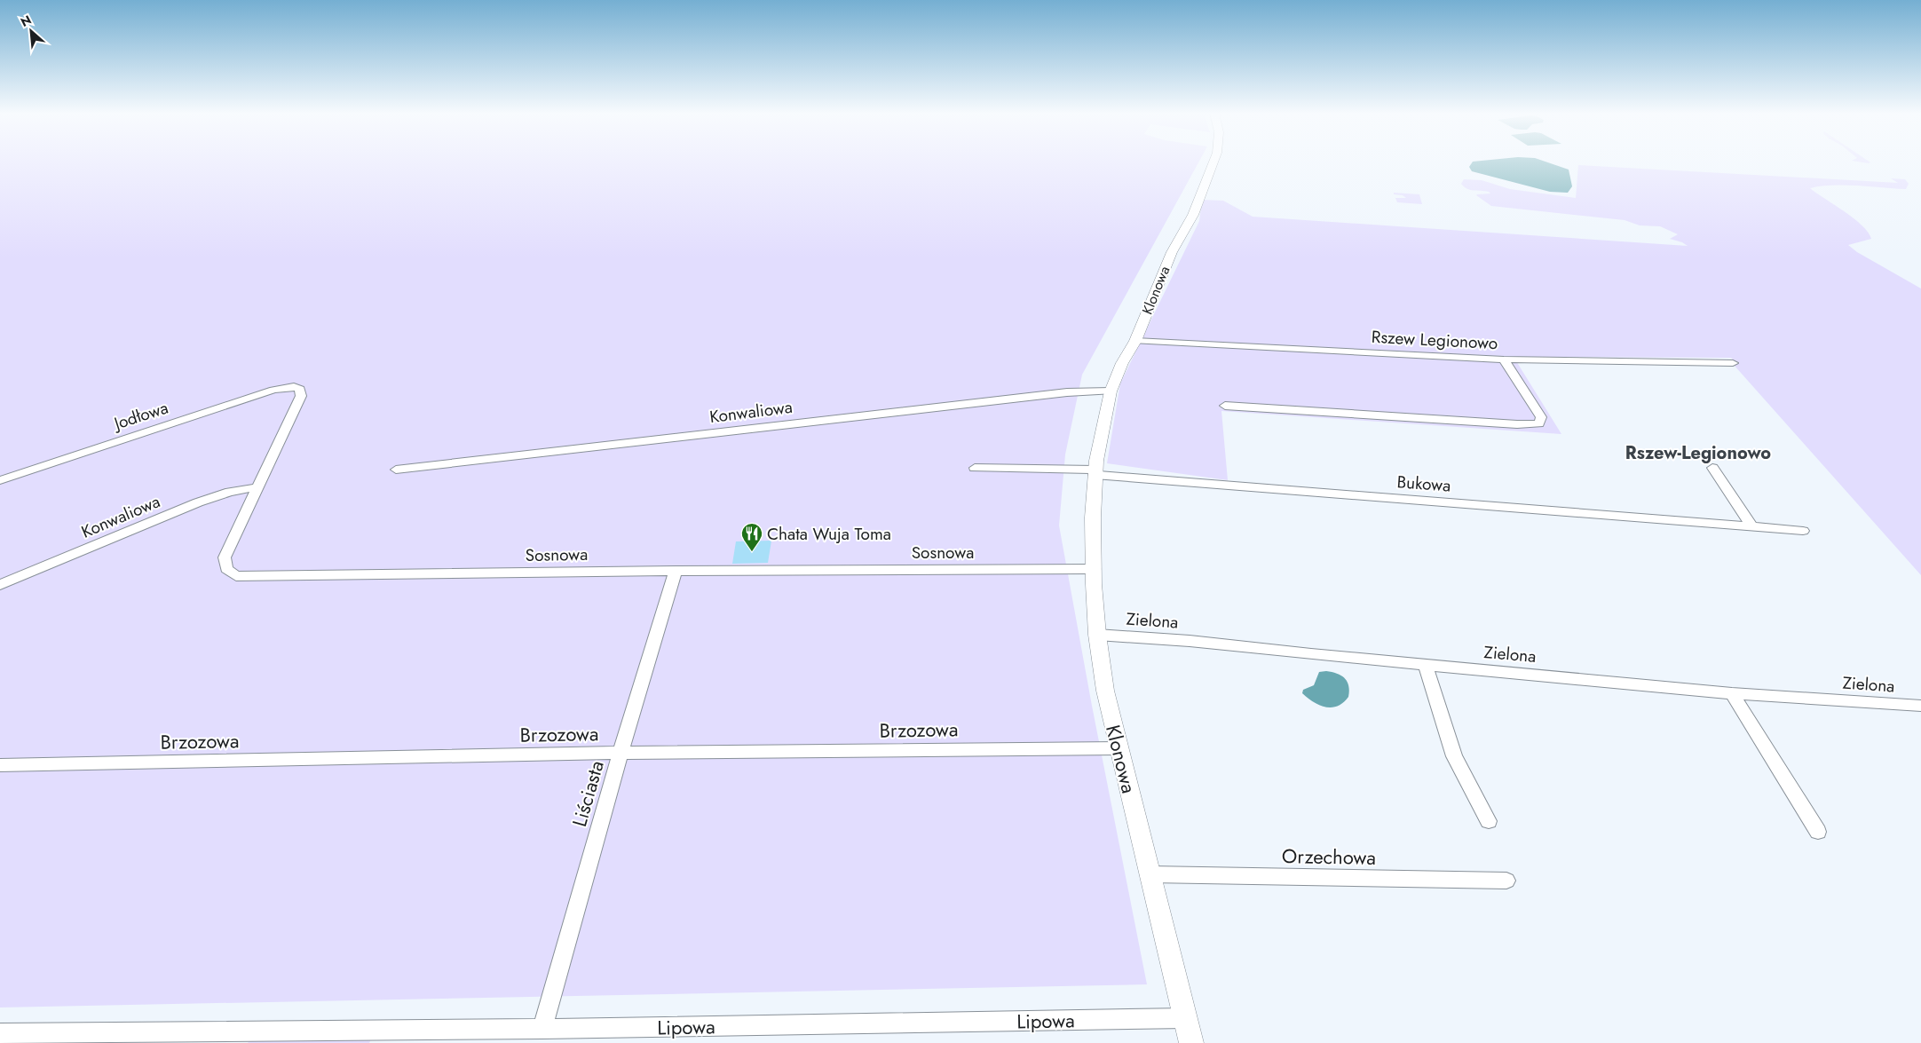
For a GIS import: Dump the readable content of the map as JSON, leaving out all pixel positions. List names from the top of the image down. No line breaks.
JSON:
{"streets":{"street":["Klonowa","Rszew Legionowo","Konwaliowa","Jodłowa","Bukowa","Sosnowa","Zielona","Brzozowa","Liściasta","Orzechowa","Lipowa"]},"crossings":[["Klonowa","Rszew Legionowo"],["Klonowa","Konwaliowa"],["Klonowa","Bukowa"],["Klonowa","Sosnowa"],["Klonowa","Zielona"],["Klonowa","Brzozowa"],["Klonowa","Orzechowa"],["Klonowa","Lipowa"],["Konwaliowa","Sosnowa"],["Jodłowa","Sosnowa"],["Sosnowa","Liściasta"],["Brzozowa","Liściasta"],["Liściasta","Lipowa"]],"districts":["Rszew-Legionowo"],"places":{"restaurant":["Chata Wuja Toma"]},"north":"top left"}
